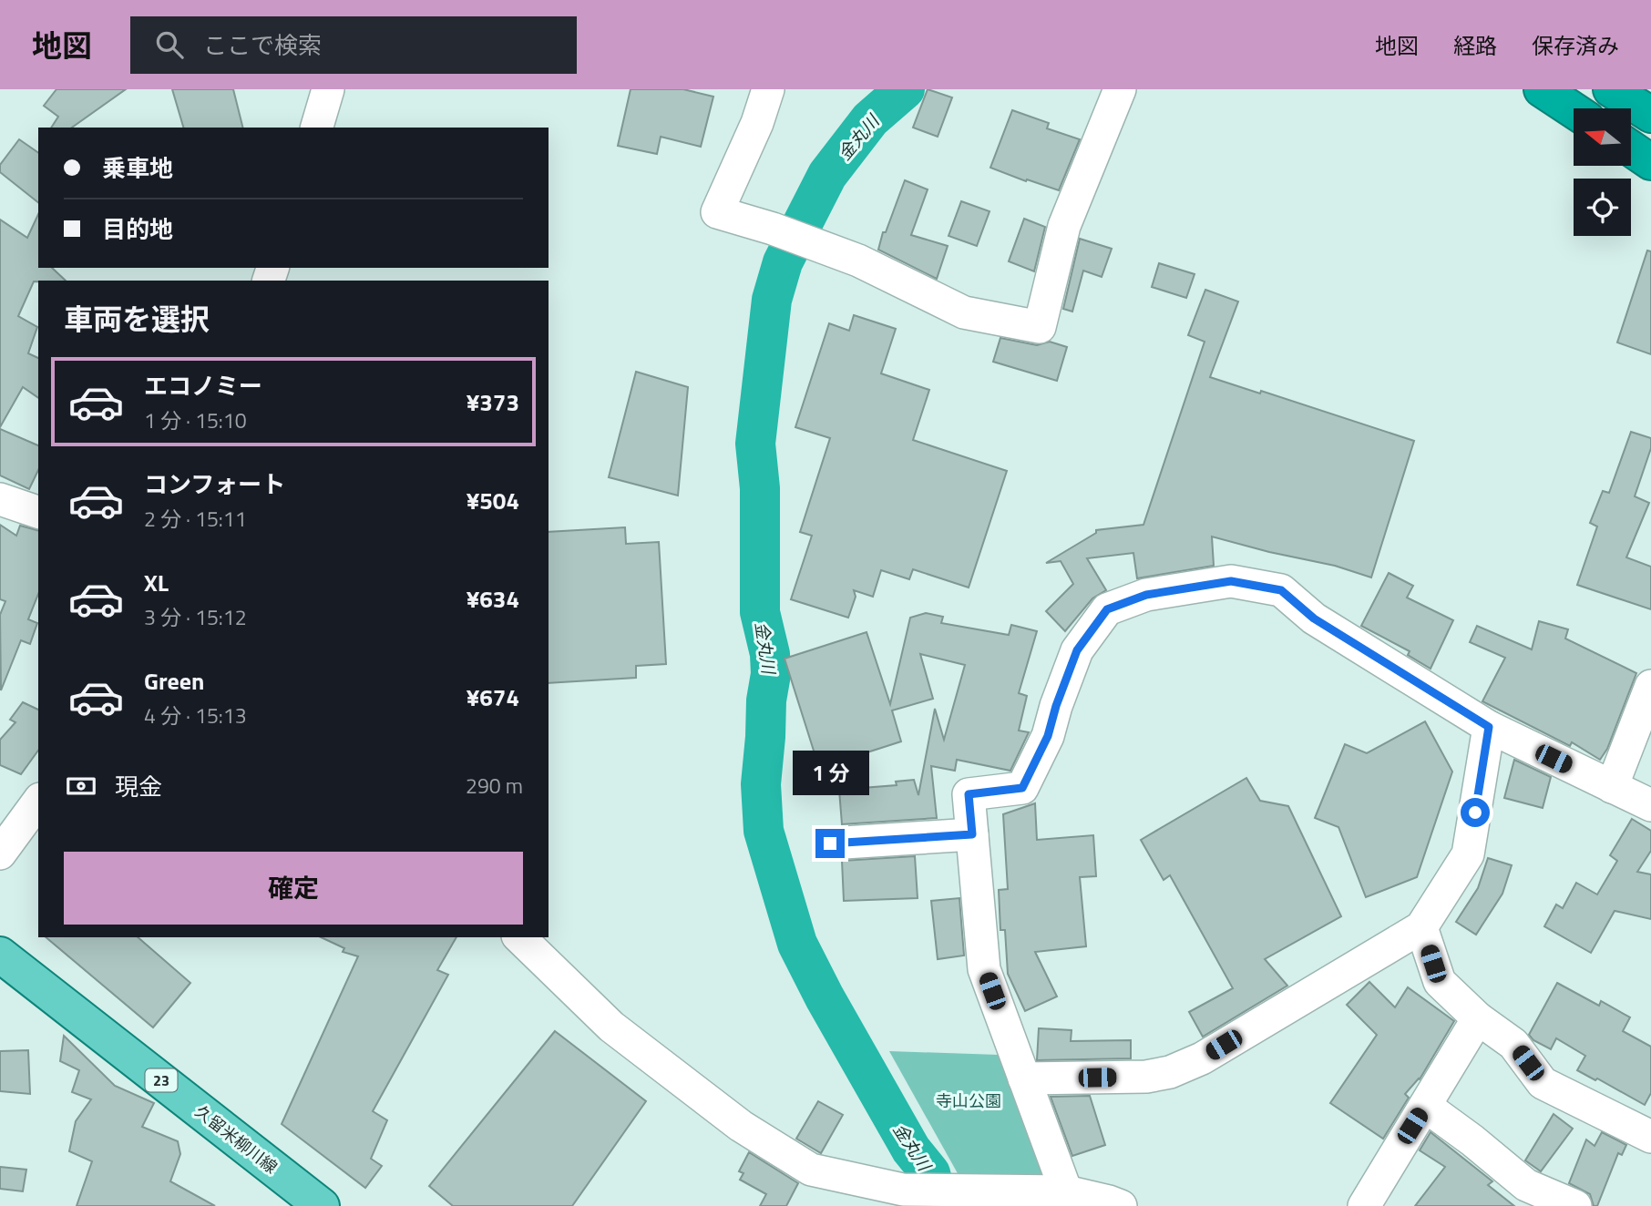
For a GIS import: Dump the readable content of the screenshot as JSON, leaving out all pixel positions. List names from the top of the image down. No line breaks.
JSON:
{"streets":{"main road":["23","久留米柳川線"]},"water":["金丸川"],"parks":["寺山公園"],"north":"left","page":{"header":"地図","search":"ここで検索","nav":["地図","経路","保存済み"],"banner":["乗車地","目的地"],"heading":"車両を選択","list":[{"name":"エコノミー","note":"1 分 · 15:10","value":"¥373"},{"name":"コンフォート","note":"2 分 · 15:11","value":"¥504"},{"name":"XL","note":"3 分 · 15:12","value":"¥634"},{"name":"Green","note":"4 分 · 15:13","value":"¥674"}],"bubble":"1 分","pay":["現金","290 m"],"buttons":"確定"}}
